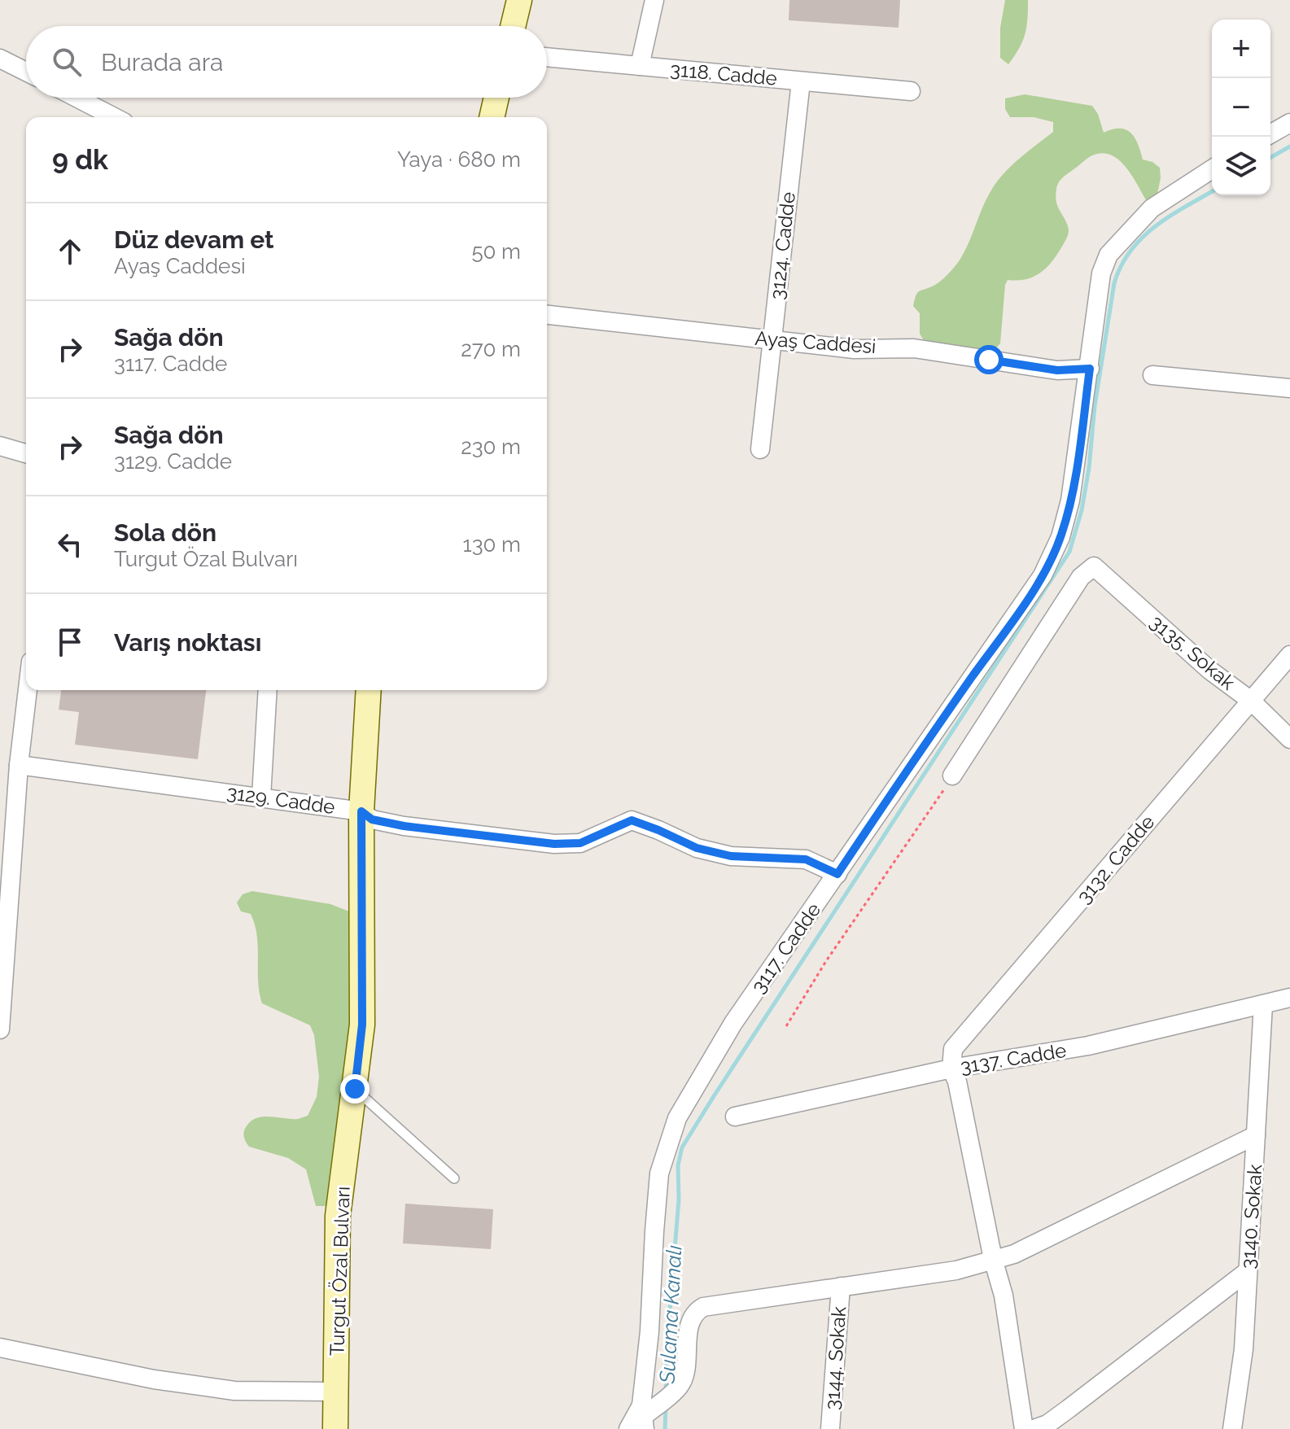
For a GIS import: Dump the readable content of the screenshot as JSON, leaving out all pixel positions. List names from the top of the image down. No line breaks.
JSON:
{"streets":{"street":["3118. Cadde","3124. Cadde","Ayaş Caddesi","3135. Sokak","3129. Cadde","3132. Cadde","3117. Cadde","3137. Cadde","3140. Sokak","Turgut Özal Bulvarı","3144. Sokak"]},"crossings":[["3118. Cadde","3124. Cadde"],["3124. Cadde","Ayaş Caddesi"],["Ayaş Caddesi","3117. Cadde"],["3135. Sokak","3132. Cadde"],["3129. Cadde","3117. Cadde"],["3129. Cadde","Turgut Özal Bulvarı"],["3132. Cadde","3137. Cadde"],["3137. Cadde","3140. Sokak"]],"water":["Sulama Kanalı"],"page":{"map_buttons":["+","−"],"search":"Burada ara","heading":["9 dk","Yaya · 680 m"],"list":[["Düz devam et","Ayaş Caddesi","50 m"],["Sağa dön","3117. Cadde","270 m"],["Sağa dön","3129. Cadde","230 m"],["Sola dön","Turgut Özal Bulvarı","130 m"],"Varış noktası"]}}
